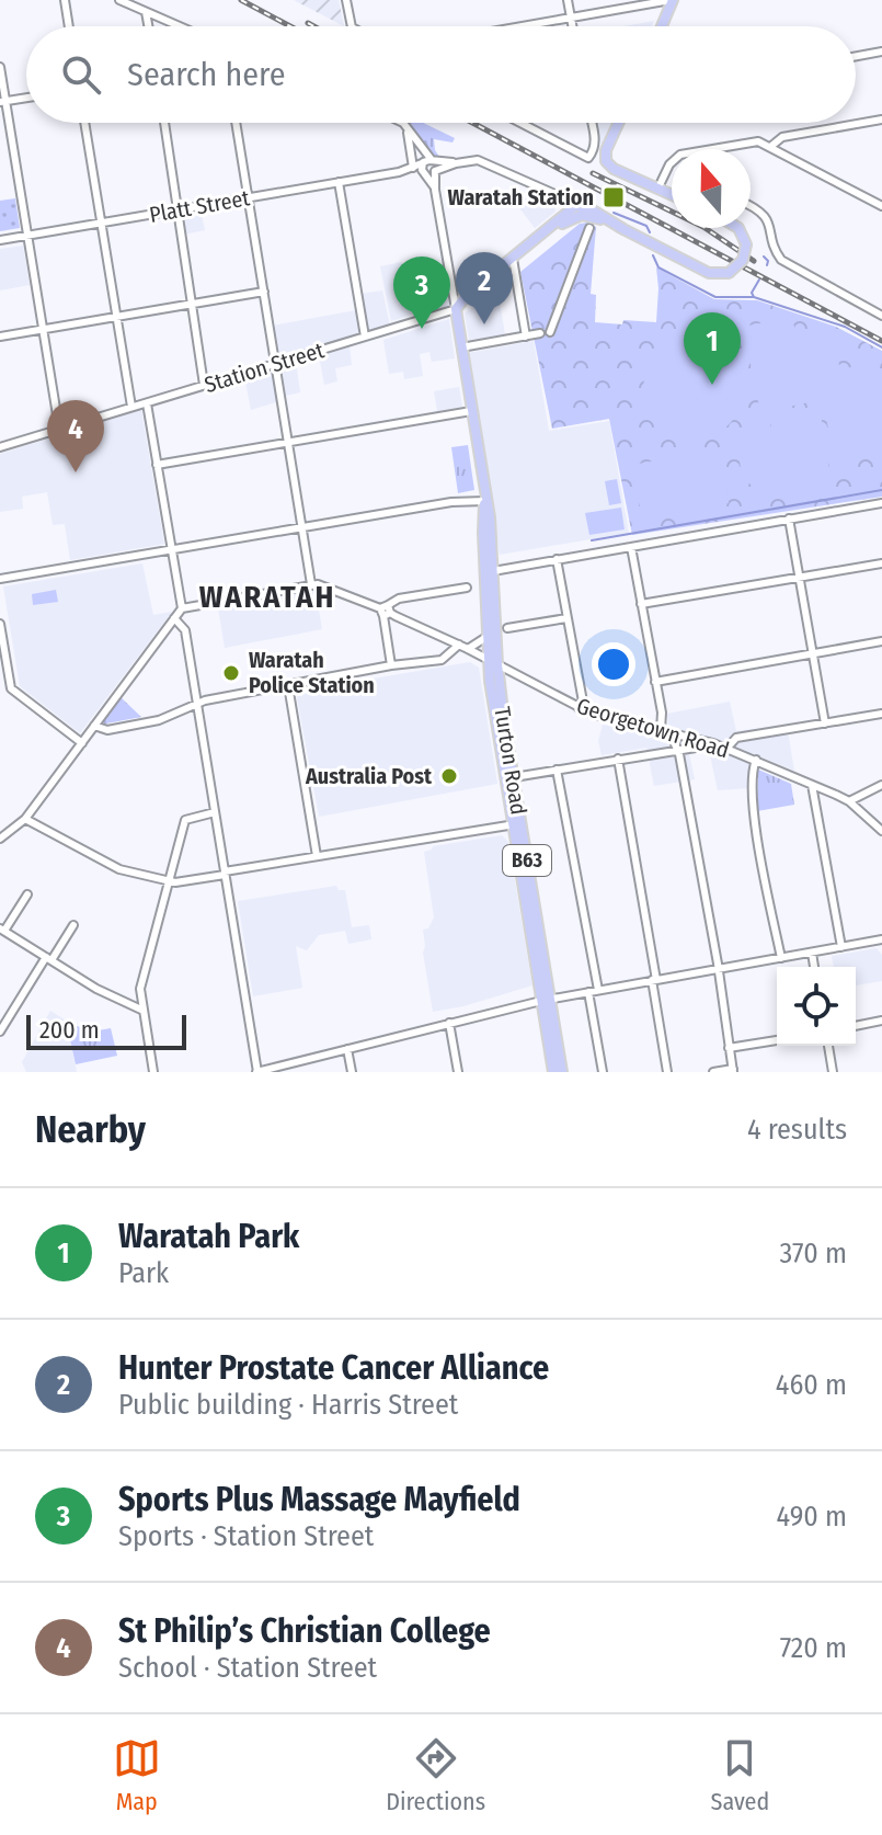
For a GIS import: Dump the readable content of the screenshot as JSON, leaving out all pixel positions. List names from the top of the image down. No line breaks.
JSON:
{"streets":{"main road":["Station Street","Turton Road","B63"],"street":["Platt Street","Georgetown Road"]},"crossings":[["Platt Street","Station Street"],["Platt Street","Turton Road"],["Station Street","Turton Road"],["Georgetown Road","Turton Road"]],"districts":["WARATAH"],"places":{"transit":["Waratah Station"],"other":["Waratah Police Station","Australia Post"]},"scale_bar":"200 m","north":"top","page":{"search":"Search here","pins":["2","3","1","4"],"scale":"200 m","heading":["Nearby","4 results"],"list":[{"mark":"1","name":"Waratah Park","note":"Park","value":"370 m"},{"mark":"2","name":"Hunter Prostate Cancer Alliance","note":"Public building · Harris Street","value":"460 m"},{"mark":"3","name":"Sports Plus Massage Mayfield","note":"Sports · Station Street","value":"490 m"},{"mark":"4","name":"St Philip’s Christian College","note":"School · Station Street","value":"720 m"}],"nav":["Map","Directions","Saved"]}}
